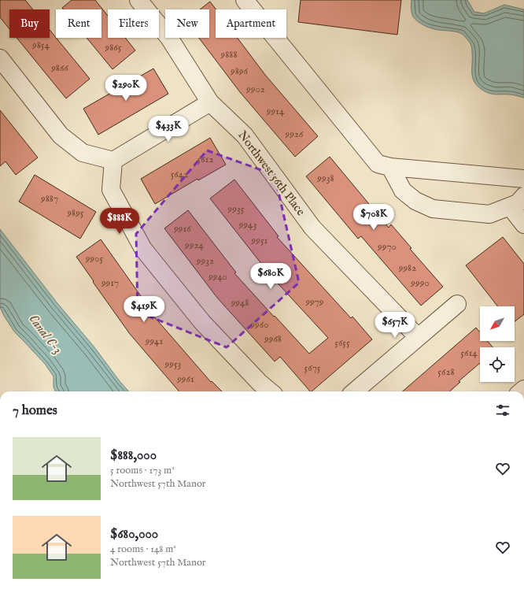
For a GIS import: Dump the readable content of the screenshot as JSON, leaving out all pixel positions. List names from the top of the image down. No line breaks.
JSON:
{"streets":{"street":["Northwest 56th Place"]},"water":["Canal C-3"],"house_numbers":["9854","9865","9888","9866","9896","9902","9914","9926","5612","5642","9938","9887","9935","9895","9943","9916","9951","9924","9970","9905","9932","9982","9940","9917","9990","9979","9948","9960","9968","9941","5655","5614","9953","5675","5628","9961"],"north":"bottom left","page":{"chip":["Buy","Rent","Filters","New","Apartment"],"price":["$290K","$433K","$708K","$888K","$680K","$419K","$657K"],"heading":"7 homes","list":[{"name":"$888,000","note":"5 rooms · 173 m² · Northwest 57th Manor"},{"name":"$680,000","note":"4 rooms · 148 m² · Northwest 57th Manor"}]}}
